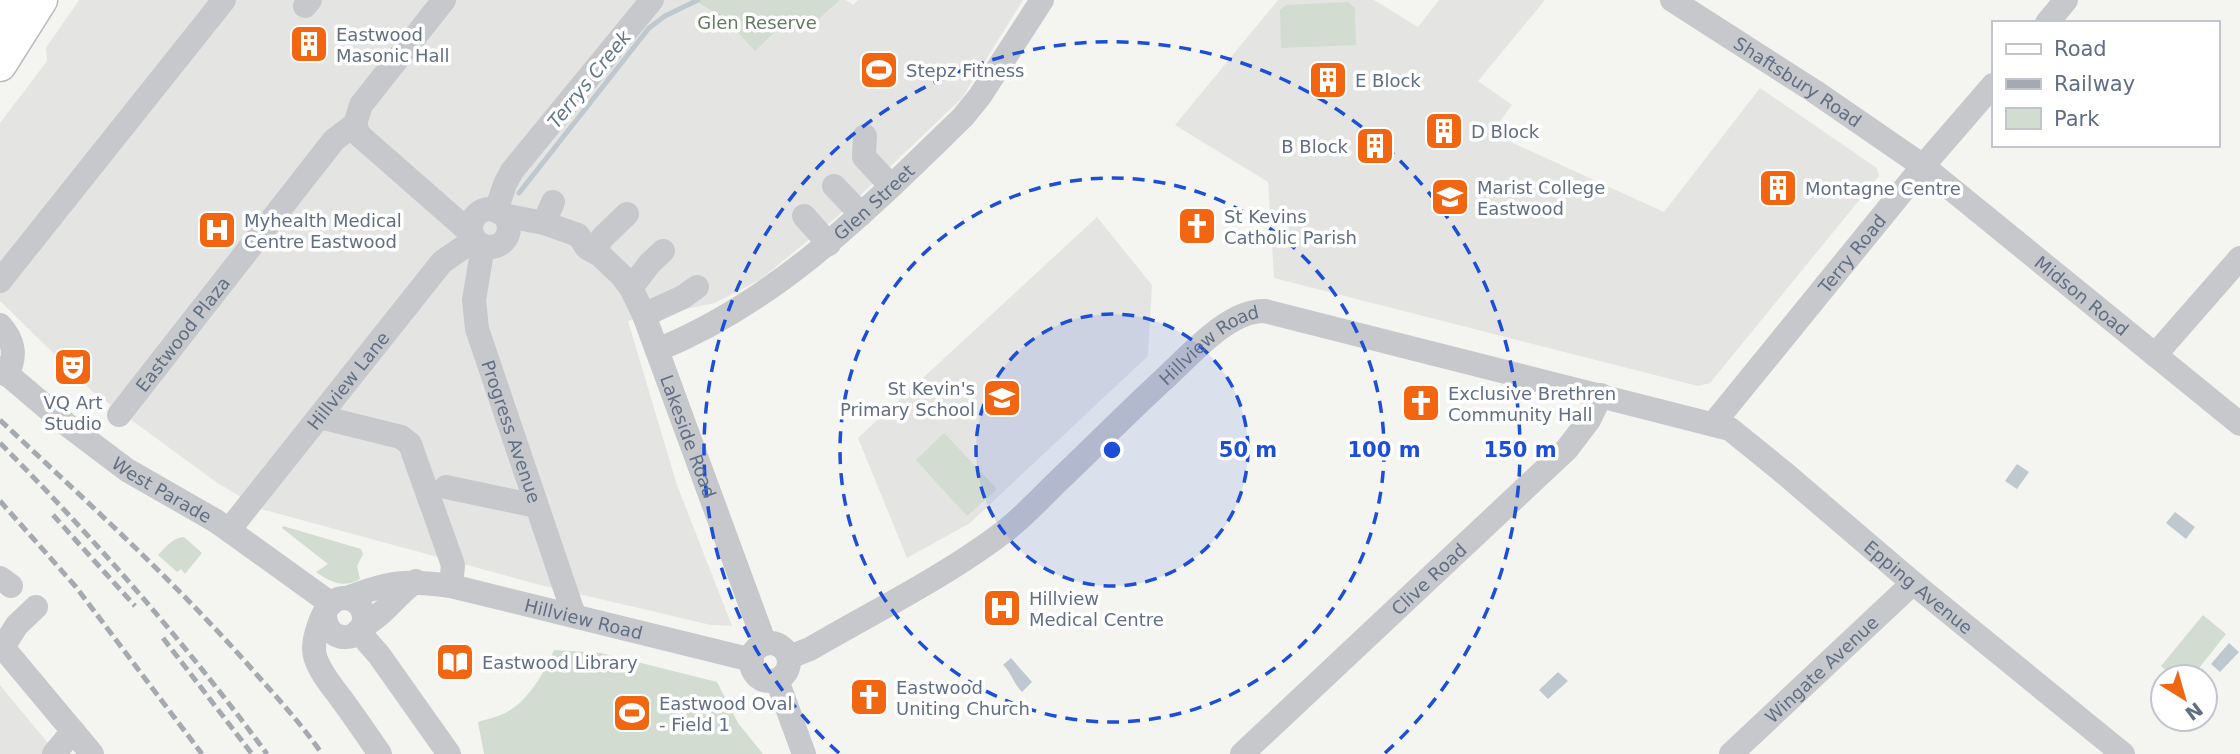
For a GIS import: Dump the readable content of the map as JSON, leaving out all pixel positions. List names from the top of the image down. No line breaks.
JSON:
{"streets":{"street":["Shaftsbury Road","Glen Street","Terry Road","Midson Road","Eastwood Plaza","Hillview Road","Hillview Lane","Progress Avenue","Lakeside Road","West Parade","Clive Road","Epping Avenue","Wingate Avenue"]},"crossings":[["Shaftsbury Road","Terry Road"],["Shaftsbury Road","Midson Road"],["Glen Street","Lakeside Road"],["Terry Road","Midson Road"],["Terry Road","Hillview Road"],["Terry Road","Epping Avenue"],["Hillview Road","Progress Avenue"],["Hillview Road","Lakeside Road"],["Hillview Road","West Parade"],["Hillview Road","Clive Road"],["Hillview Road","Epping Avenue"],["Hillview Lane","Progress Avenue"],["Hillview Lane","Lakeside Road"],["Hillview Lane","West Parade"],["Progress Avenue","Lakeside Road"],["Epping Avenue","Wingate Avenue"]],"water":["Terrys Creek"],"parks":["Glen Reserve"],"places":{"building":["Eastwood Masonic Hall","E Block","D Block","B Block","Montagne Centre"],"sports":["Stepz Fitness","Eastwood Oval - Field 1"],"school or university":["Marist College Eastwood","St Kevin's Primary School"],"church":["St Kevins Catholic Parish","Exclusive Brethren Community Hall","Eastwood Uniting Church"],"hospital":["Myhealth Medical Centre Eastwood","Hillview Medical Centre"],"theatre":["VQ Art Studio"],"library":["Eastwood Library"]},"legend":["Road","Railway","Park"],"north":"bottom right","rings":["50 m","100 m","150 m"]}
